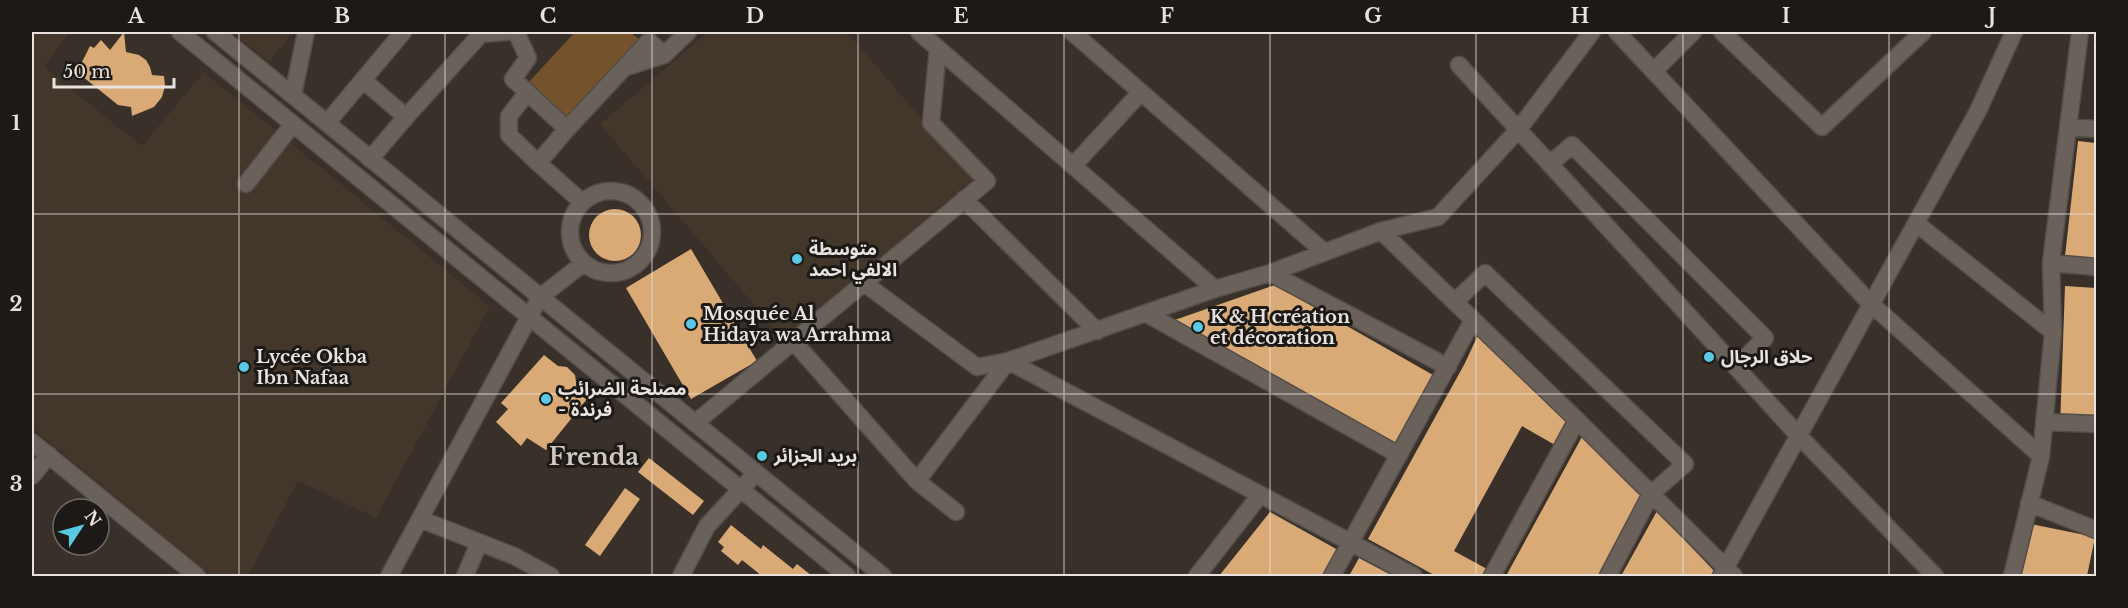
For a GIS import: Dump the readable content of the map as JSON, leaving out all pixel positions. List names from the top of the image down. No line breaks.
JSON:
{"districts":["Frenda"],"places":["متوسطة الالفي احمد","Mosquée Al Hidaya wa Arrahma","K & H création et décoration","حلاق الرجال","Lycée Okba Ibn Nafaa","مصلحة الضرائب - فرندة","بريد الجزائر"],"scale_bar":"50 m","north":"top right","grid":{"columns":["A","B","C","D","E","F","G","H","I","J"],"rows":["1","2","3"]}}
